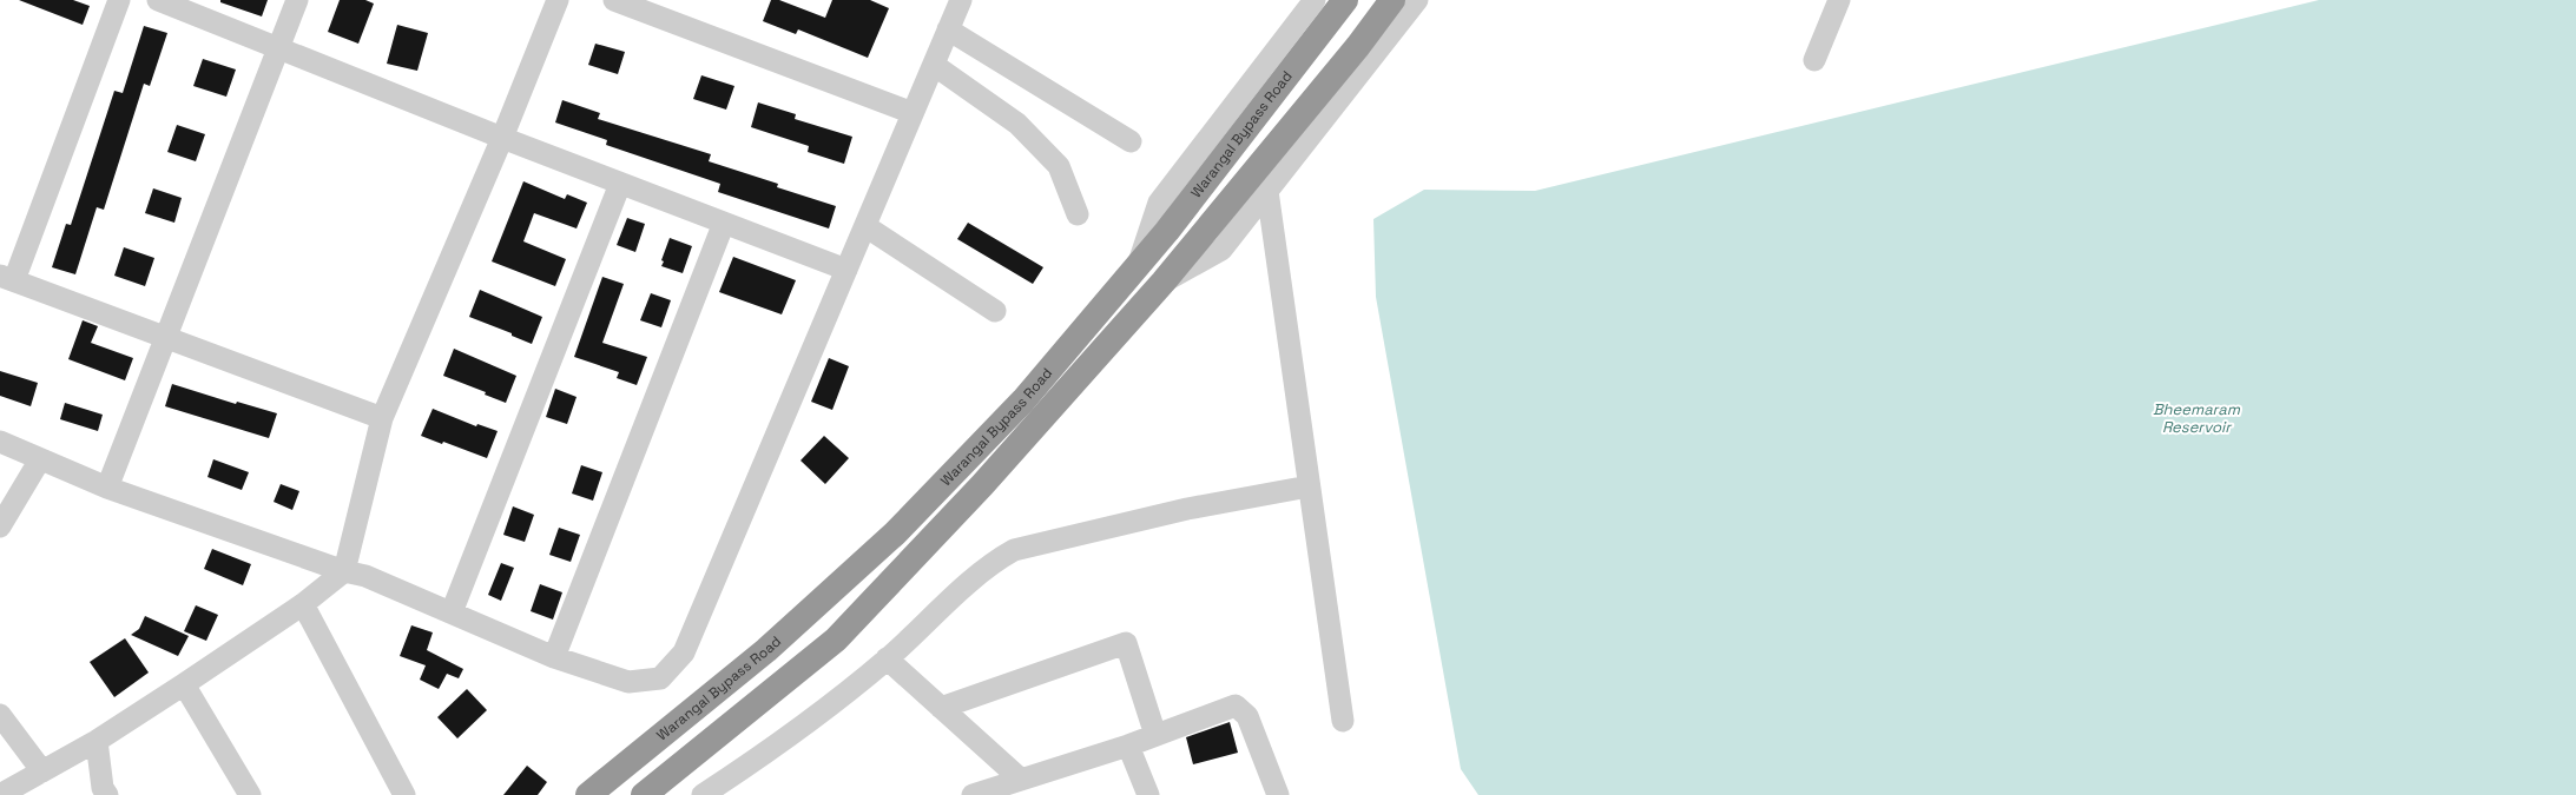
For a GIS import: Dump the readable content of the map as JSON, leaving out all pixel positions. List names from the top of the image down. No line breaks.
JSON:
{"streets":{"highway":["Warangal Bypass Road"]},"water":["Bheemaram Reservoir"]}
